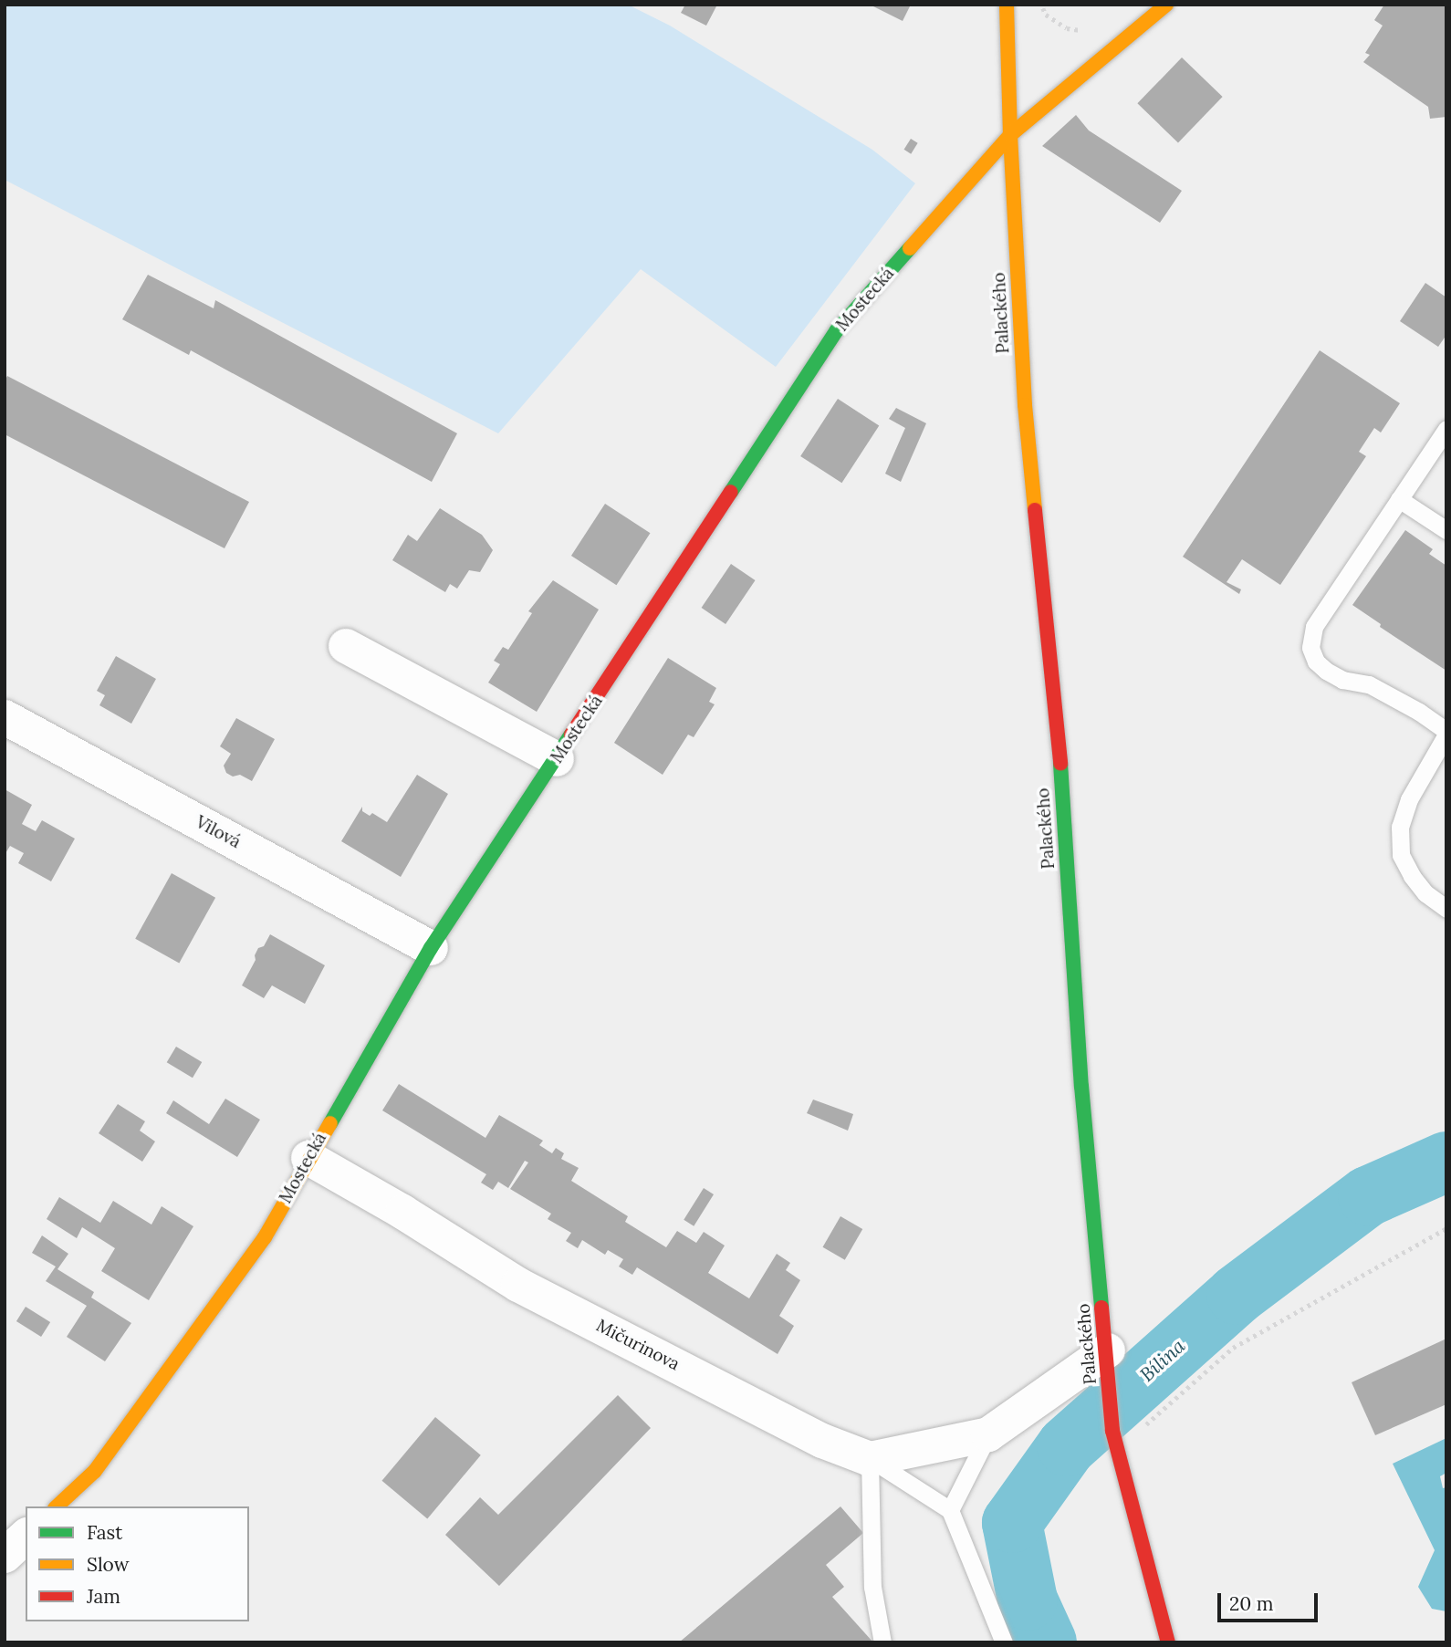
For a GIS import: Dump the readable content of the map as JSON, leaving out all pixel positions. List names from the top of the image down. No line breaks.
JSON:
{"streets":{"street":["Mostecká","Palackého","Vilová","Mičurinova"]},"crossings":[["Mostecká","Palackého"],["Mostecká","Vilová"],["Mostecká","Mičurinova"]],"water":["Bílina"],"legend":["Fast","Slow","Jam"],"scale_bar":"20 m"}
